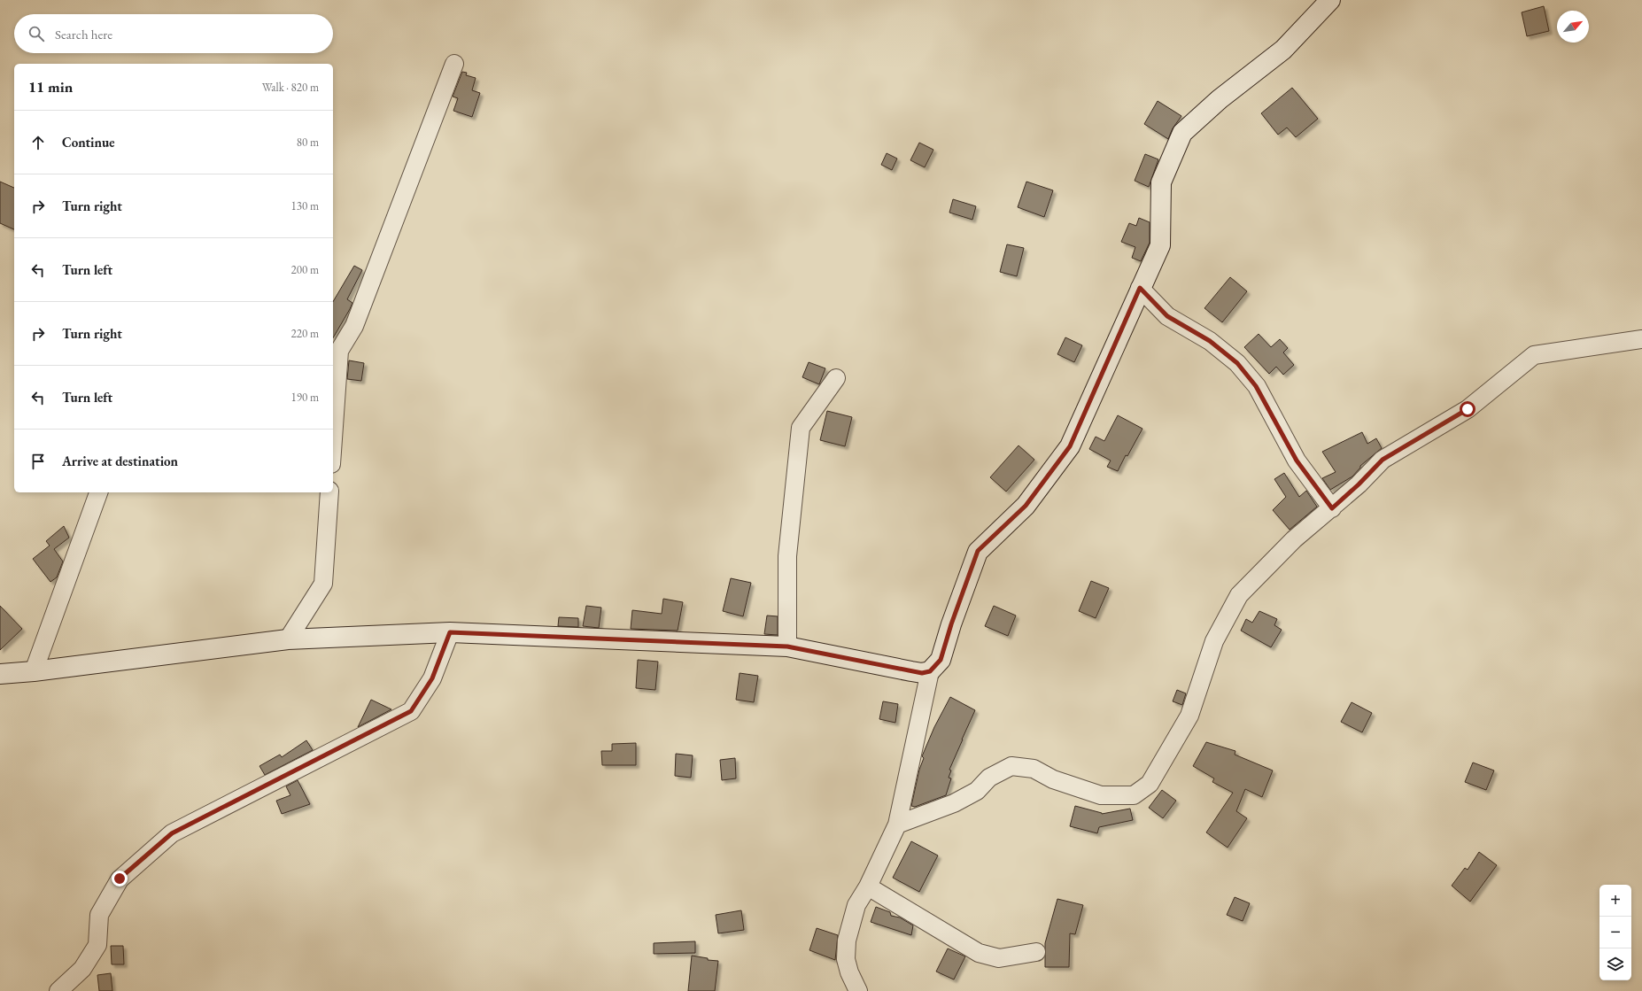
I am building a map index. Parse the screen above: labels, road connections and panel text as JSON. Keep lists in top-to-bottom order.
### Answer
{
  "north": "top right",
  "page": {
    "search": "Search here",
    "heading": ["11 min", "Walk · 820 m"],
    "list": [
      ["Continue", "80 m"],
      ["Turn right", "130 m"],
      ["Turn left", "200 m"],
      ["Turn right", "220 m"],
      ["Turn left", "190 m"],
      "Arrive at destination"
    ],
    "map_buttons": ["+", "−"]
  }
}
